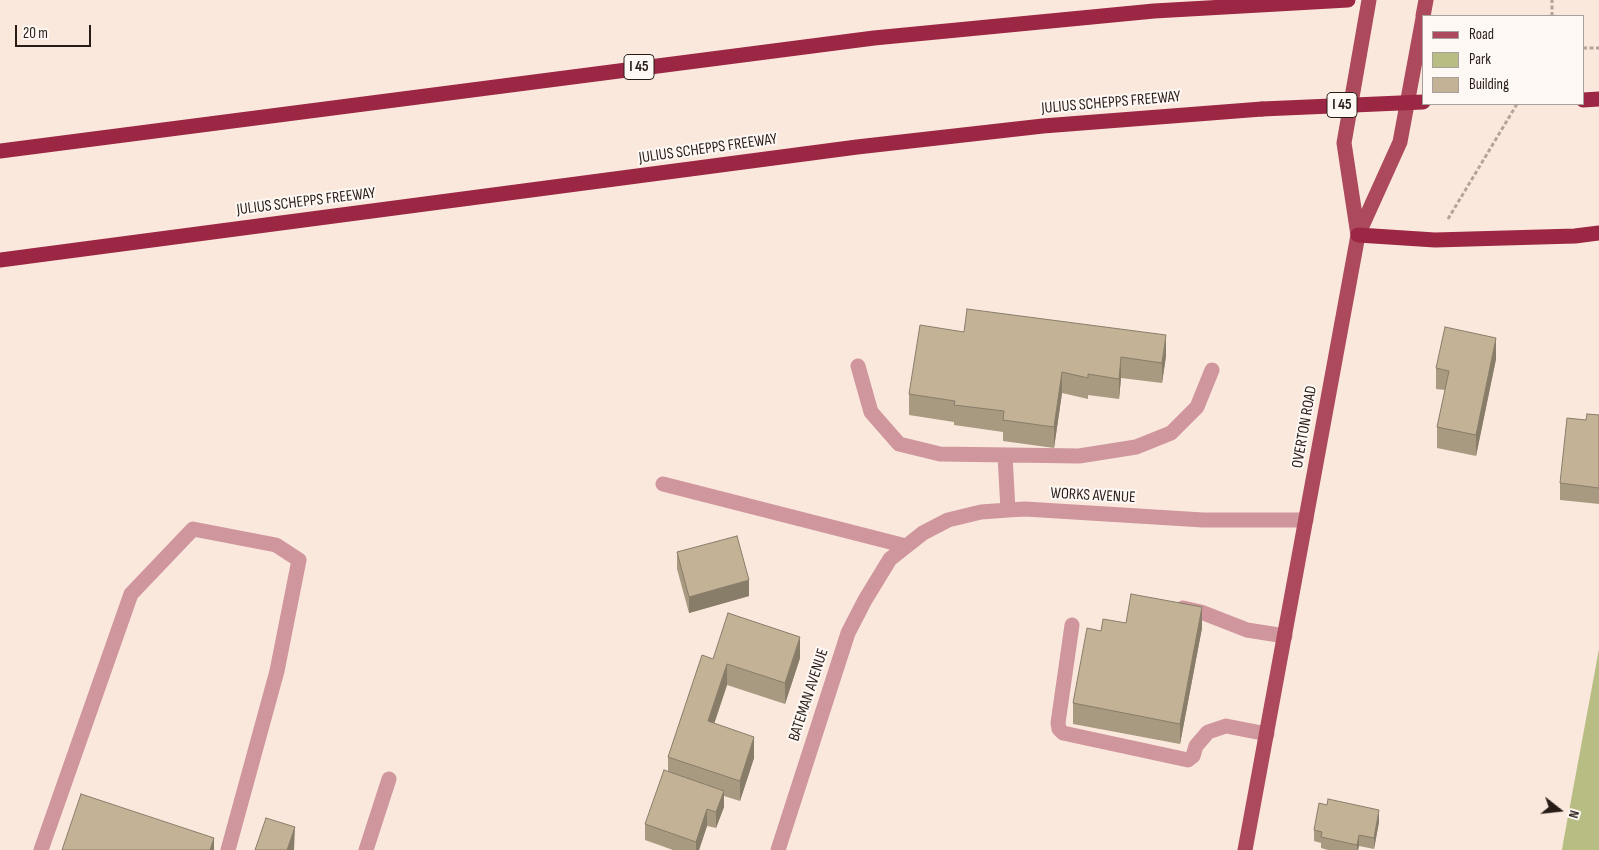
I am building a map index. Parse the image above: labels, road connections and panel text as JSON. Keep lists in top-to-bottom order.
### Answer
{
  "streets": {
    "highway": ["I 45", "JULIUS SCHEPPS FREEWAY"],
    "main road": ["OVERTON ROAD"],
    "street": ["WORKS AVENUE", "BATEMAN AVENUE"]
  },
  "crossings": [
    ["OVERTON ROAD", "WORKS AVENUE"],
    ["WORKS AVENUE", "BATEMAN AVENUE"]
  ],
  "legend": ["Road", "Park", "Building"],
  "scale_bar": "20 m",
  "north": "right"
}
